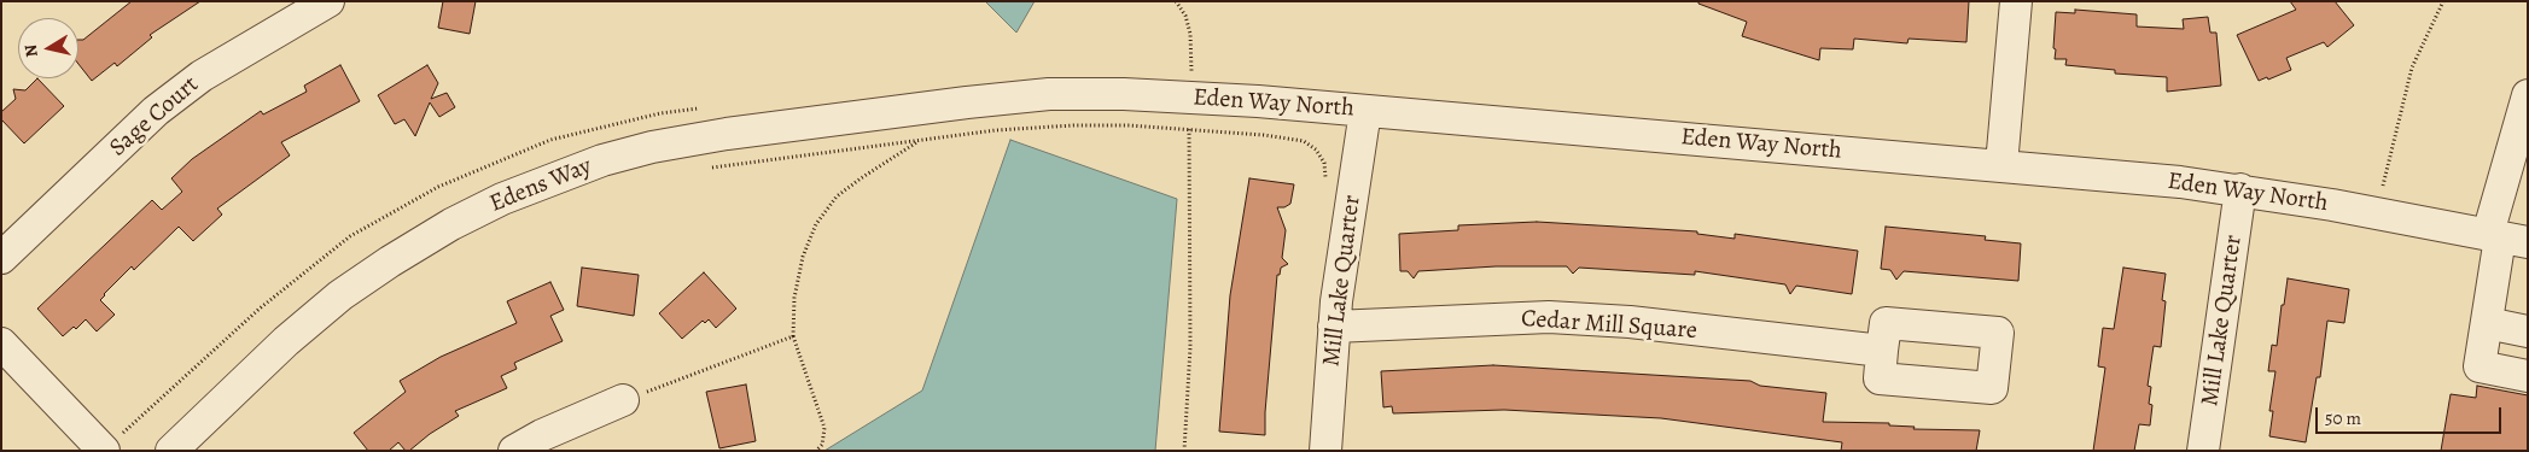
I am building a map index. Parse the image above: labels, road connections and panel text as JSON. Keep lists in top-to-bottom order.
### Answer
{
  "streets": {
    "street": [
      "Eden Way North",
      "Sage Court",
      "Edens Way",
      "Mill Lake Quarter",
      "Cedar Mill Square"
    ]
  },
  "crossings": [
    ["Eden Way North", "Edens Way"],
    ["Eden Way North", "Mill Lake Quarter"],
    ["Mill Lake Quarter", "Cedar Mill Square"]
  ],
  "scale_bar": "50 m",
  "north": "left"
}
